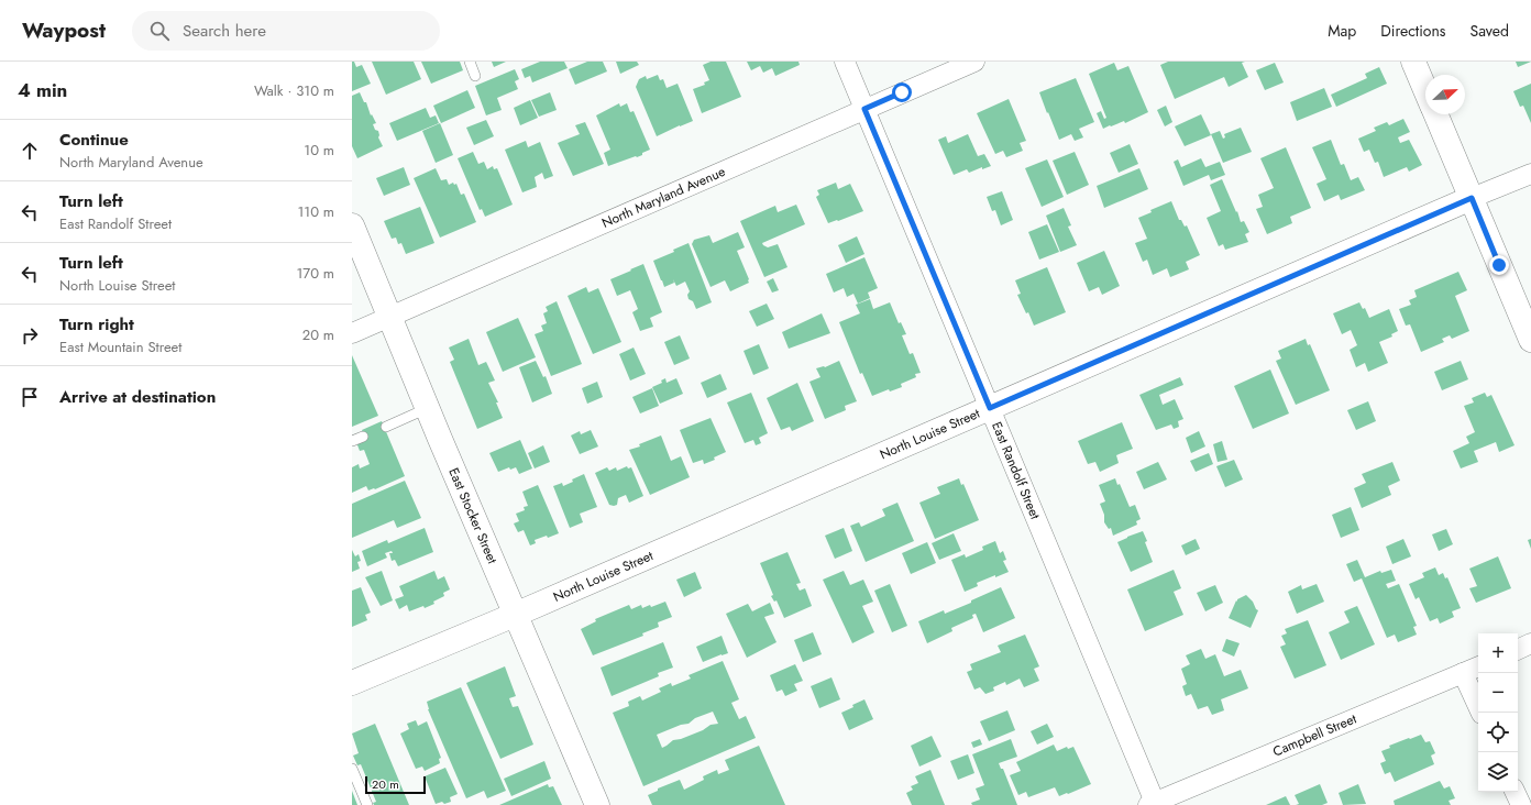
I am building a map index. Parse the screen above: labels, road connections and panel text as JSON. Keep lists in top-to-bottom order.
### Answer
{
  "streets": {
    "street": [
      "North Maryland Avenue",
      "North Louise Street",
      "East Randolf Street",
      "East Stocker Street",
      "Campbell Street"
    ]
  },
  "crossings": [
    ["North Maryland Avenue", "East Randolf Street"],
    ["North Maryland Avenue", "East Stocker Street"],
    ["North Louise Street", "East Randolf Street"],
    ["North Louise Street", "East Stocker Street"],
    ["East Randolf Street", "Campbell Street"]
  ],
  "scale_bar": "20 m",
  "north": "top right",
  "page": {
    "header": "Waypost",
    "search": "Search here",
    "nav": ["Map", "Directions", "Saved"],
    "heading": ["4 min", "Walk · 310 m"],
    "list": [
      ["Continue", "North Maryland Avenue", "10 m"],
      ["Turn left", "East Randolf Street", "110 m"],
      ["Turn left", "North Louise Street", "170 m"],
      ["Turn right", "East Mountain Street", "20 m"],
      "Arrive at destination"
    ],
    "map_buttons": ["+", "−"],
    "scale": "20 m"
  }
}
